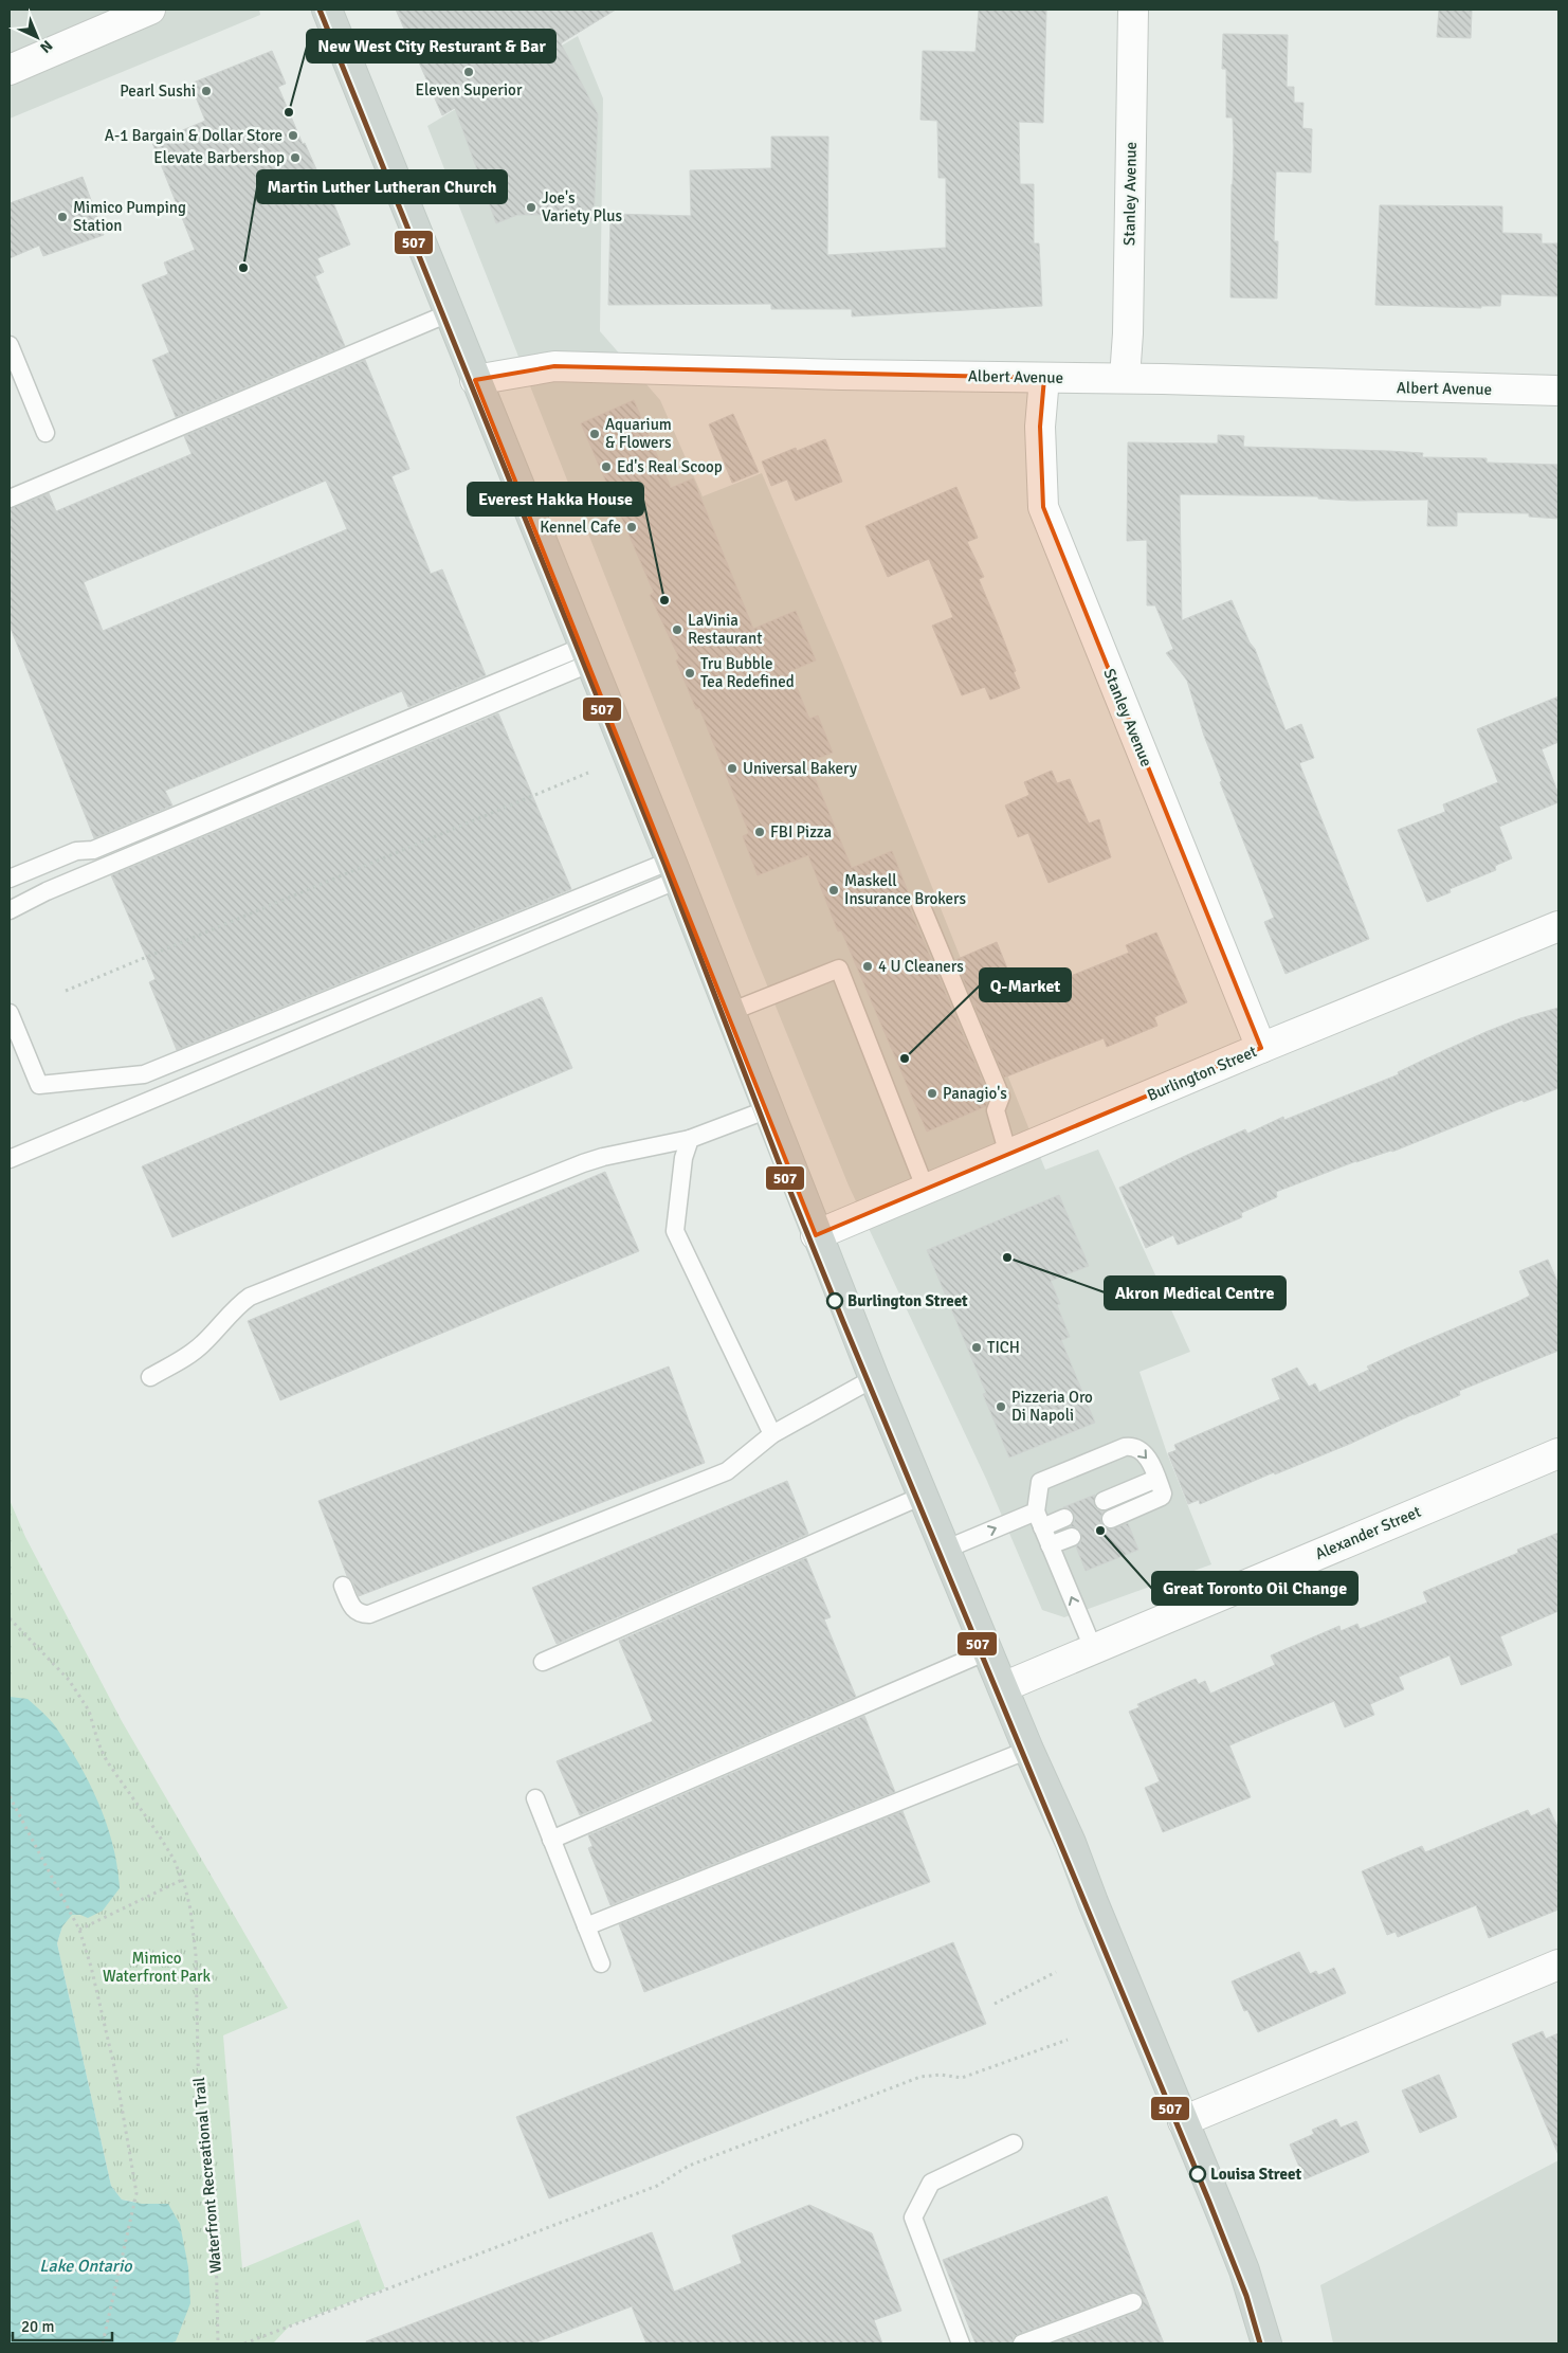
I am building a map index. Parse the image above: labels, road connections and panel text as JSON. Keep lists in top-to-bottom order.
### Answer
{
  "streets": {
    "street": [
      "Stanley Avenue",
      "Albert Avenue",
      "Burlington Street",
      "Alexander Street"
    ],
    "path": ["Waterfront Recreational Trail"]
  },
  "crossings": [
    ["Stanley Avenue", "Albert Avenue"],
    ["Stanley Avenue", "Burlington Street"]
  ],
  "water": ["Lake Ontario"],
  "parks": ["Mimico Waterfront Park"],
  "places": [
    "Eleven Superior",
    "Pearl Sushi",
    "New West City Resturant & Bar",
    "A-1 Bargain & Dollar Store",
    "Elevate Barbershop",
    "Joe's Variety Plus",
    "Mimico Pumping Station",
    "Martin Luther Lutheran Church",
    "Aquarium & Flowers",
    "Ed's Real Scoop",
    "Kennel Cafe",
    "Everest Hakka House",
    "LaVinia Restaurant",
    "Tru Bubble Tea Redefined",
    "Universal Bakery",
    "FBI Pizza",
    "Maskell Insurance Brokers",
    "4 U Cleaners",
    "Q-Market",
    "Panagio's",
    "Akron Medical Centre",
    "Burlington Street",
    "TICH",
    "Pizzeria Oro Di Napoli",
    "Great Toronto Oil Change",
    "Louisa Street"
  ],
  "lines": ["transit line 507"],
  "scale_bar": "20 m",
  "north": "bottom right"
}
